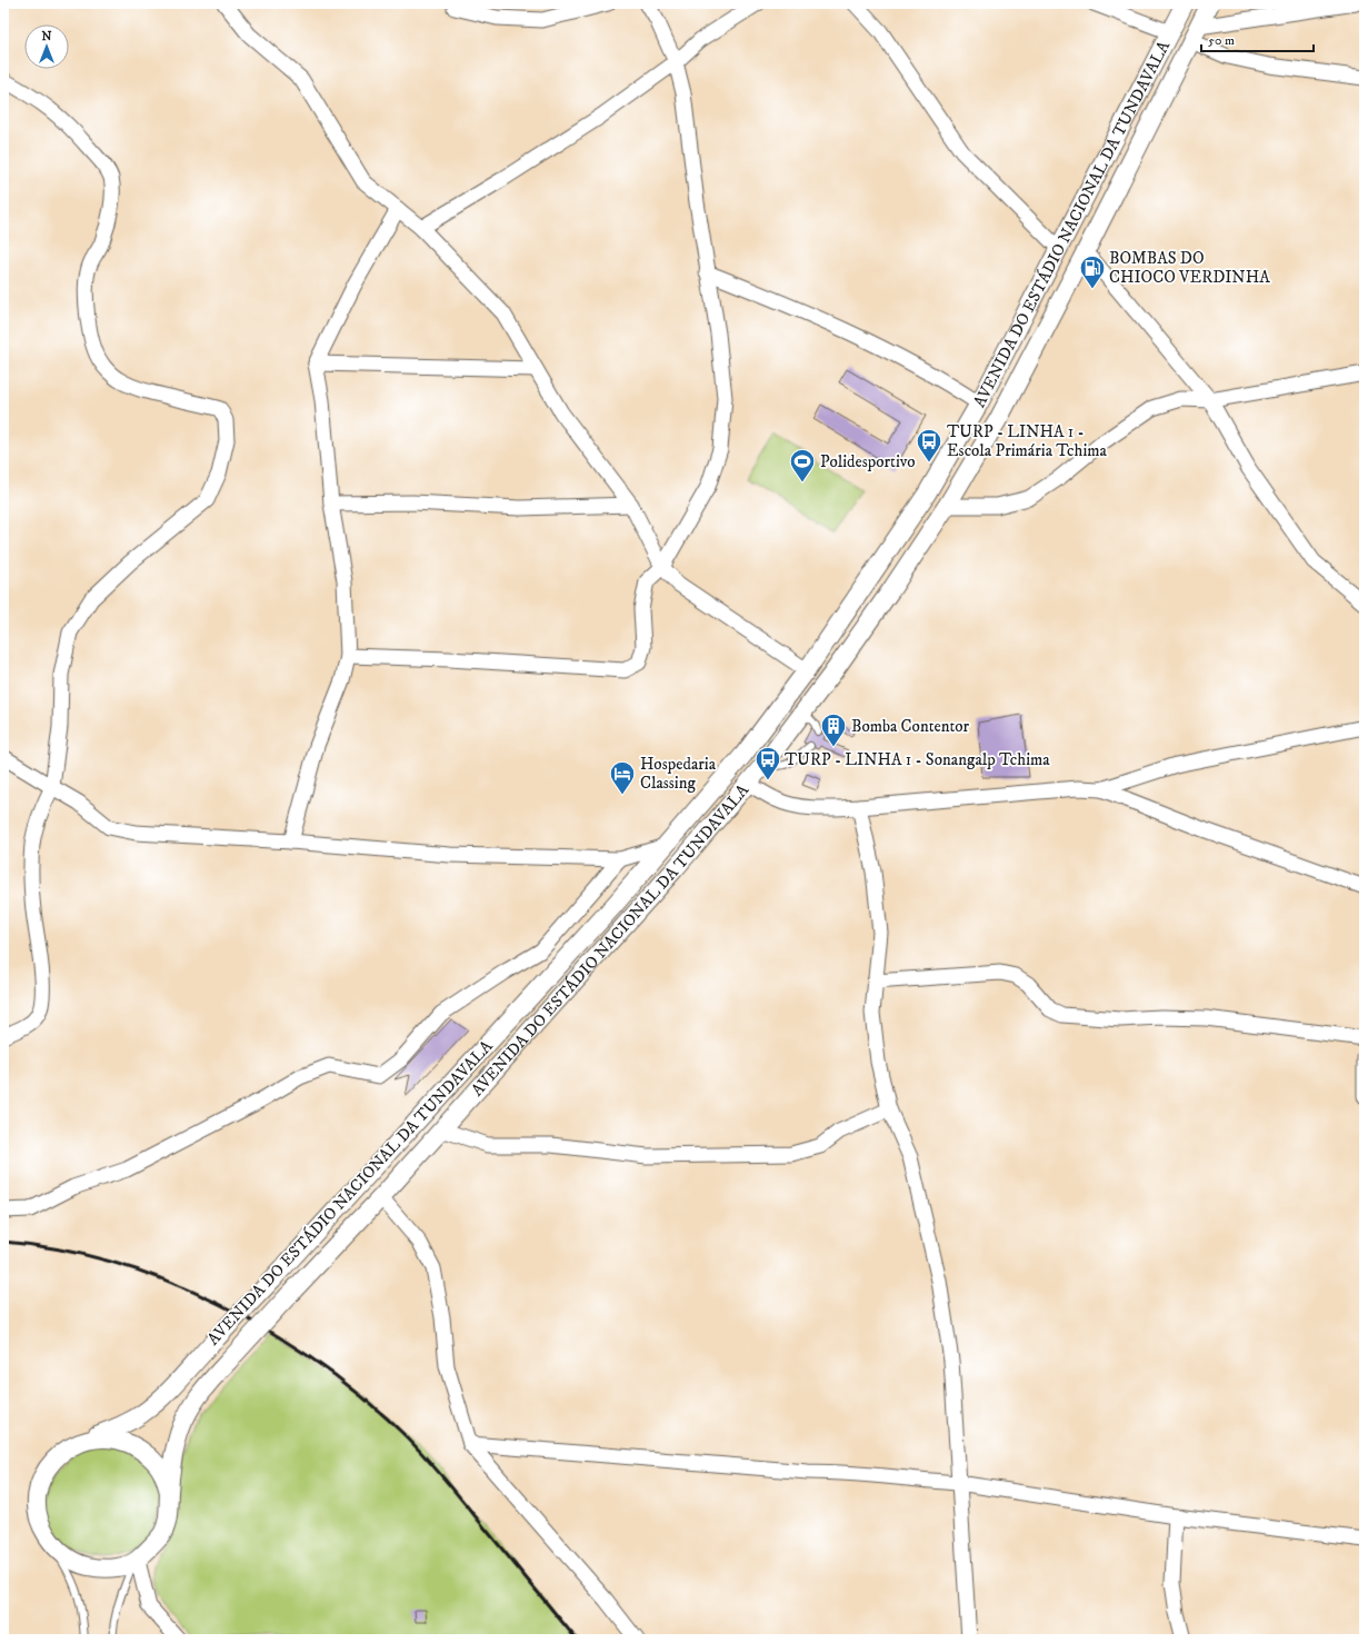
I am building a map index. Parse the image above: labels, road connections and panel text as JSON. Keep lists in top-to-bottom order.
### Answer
{
  "streets": {
    "street": ["AVENIDA DO ESTÁDIO NACIONAL DA TUNDAVALA"]
  },
  "places": {
    "fuel station": ["BOMBAS DO CHIOCO VERDINHA"],
    "bus stop": ["TURP - LINHA 1 - Escola Primária Tchima", "TURP - LINHA 1 - Sonangalp Tchima"],
    "sports": ["Polidesportivo"],
    "building": ["Bomba Contentor"],
    "hotel": ["Hospedaria Classing"]
  },
  "scale_bar": "50 m",
  "north": "top"
}
